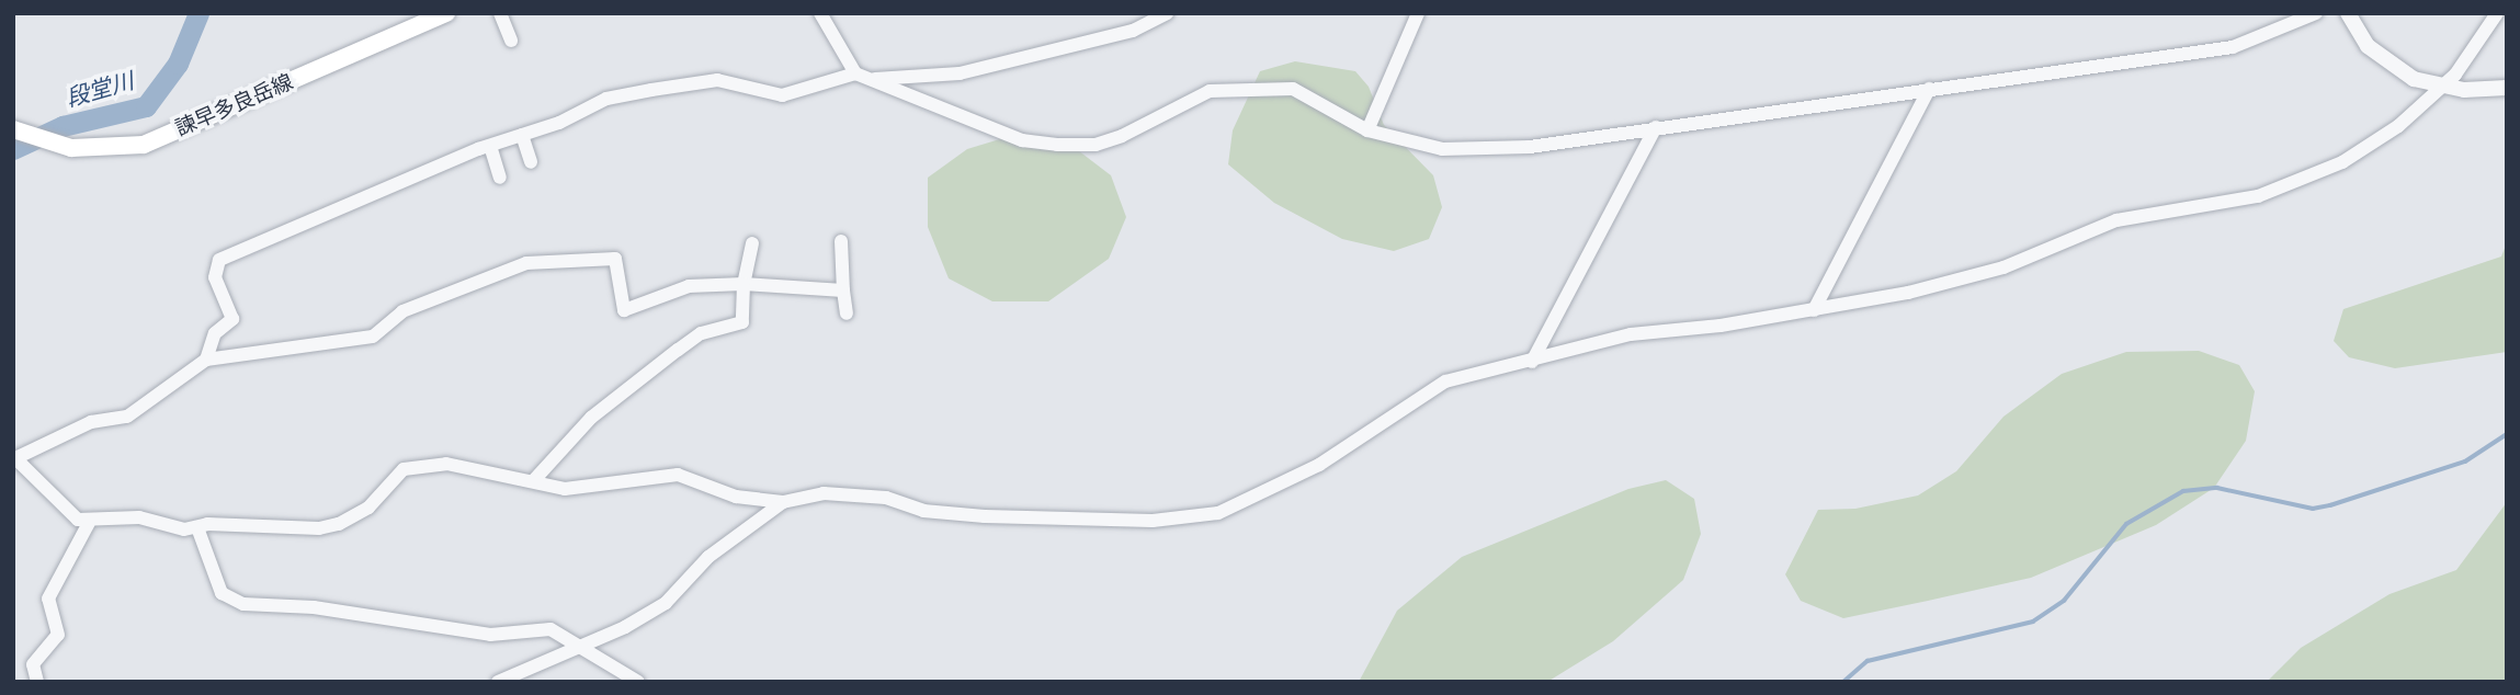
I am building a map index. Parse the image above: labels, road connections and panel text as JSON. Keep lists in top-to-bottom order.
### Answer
{
  "streets": {
    "main road": ["諫早多良岳線"]
  },
  "water": ["段堂川"]
}
